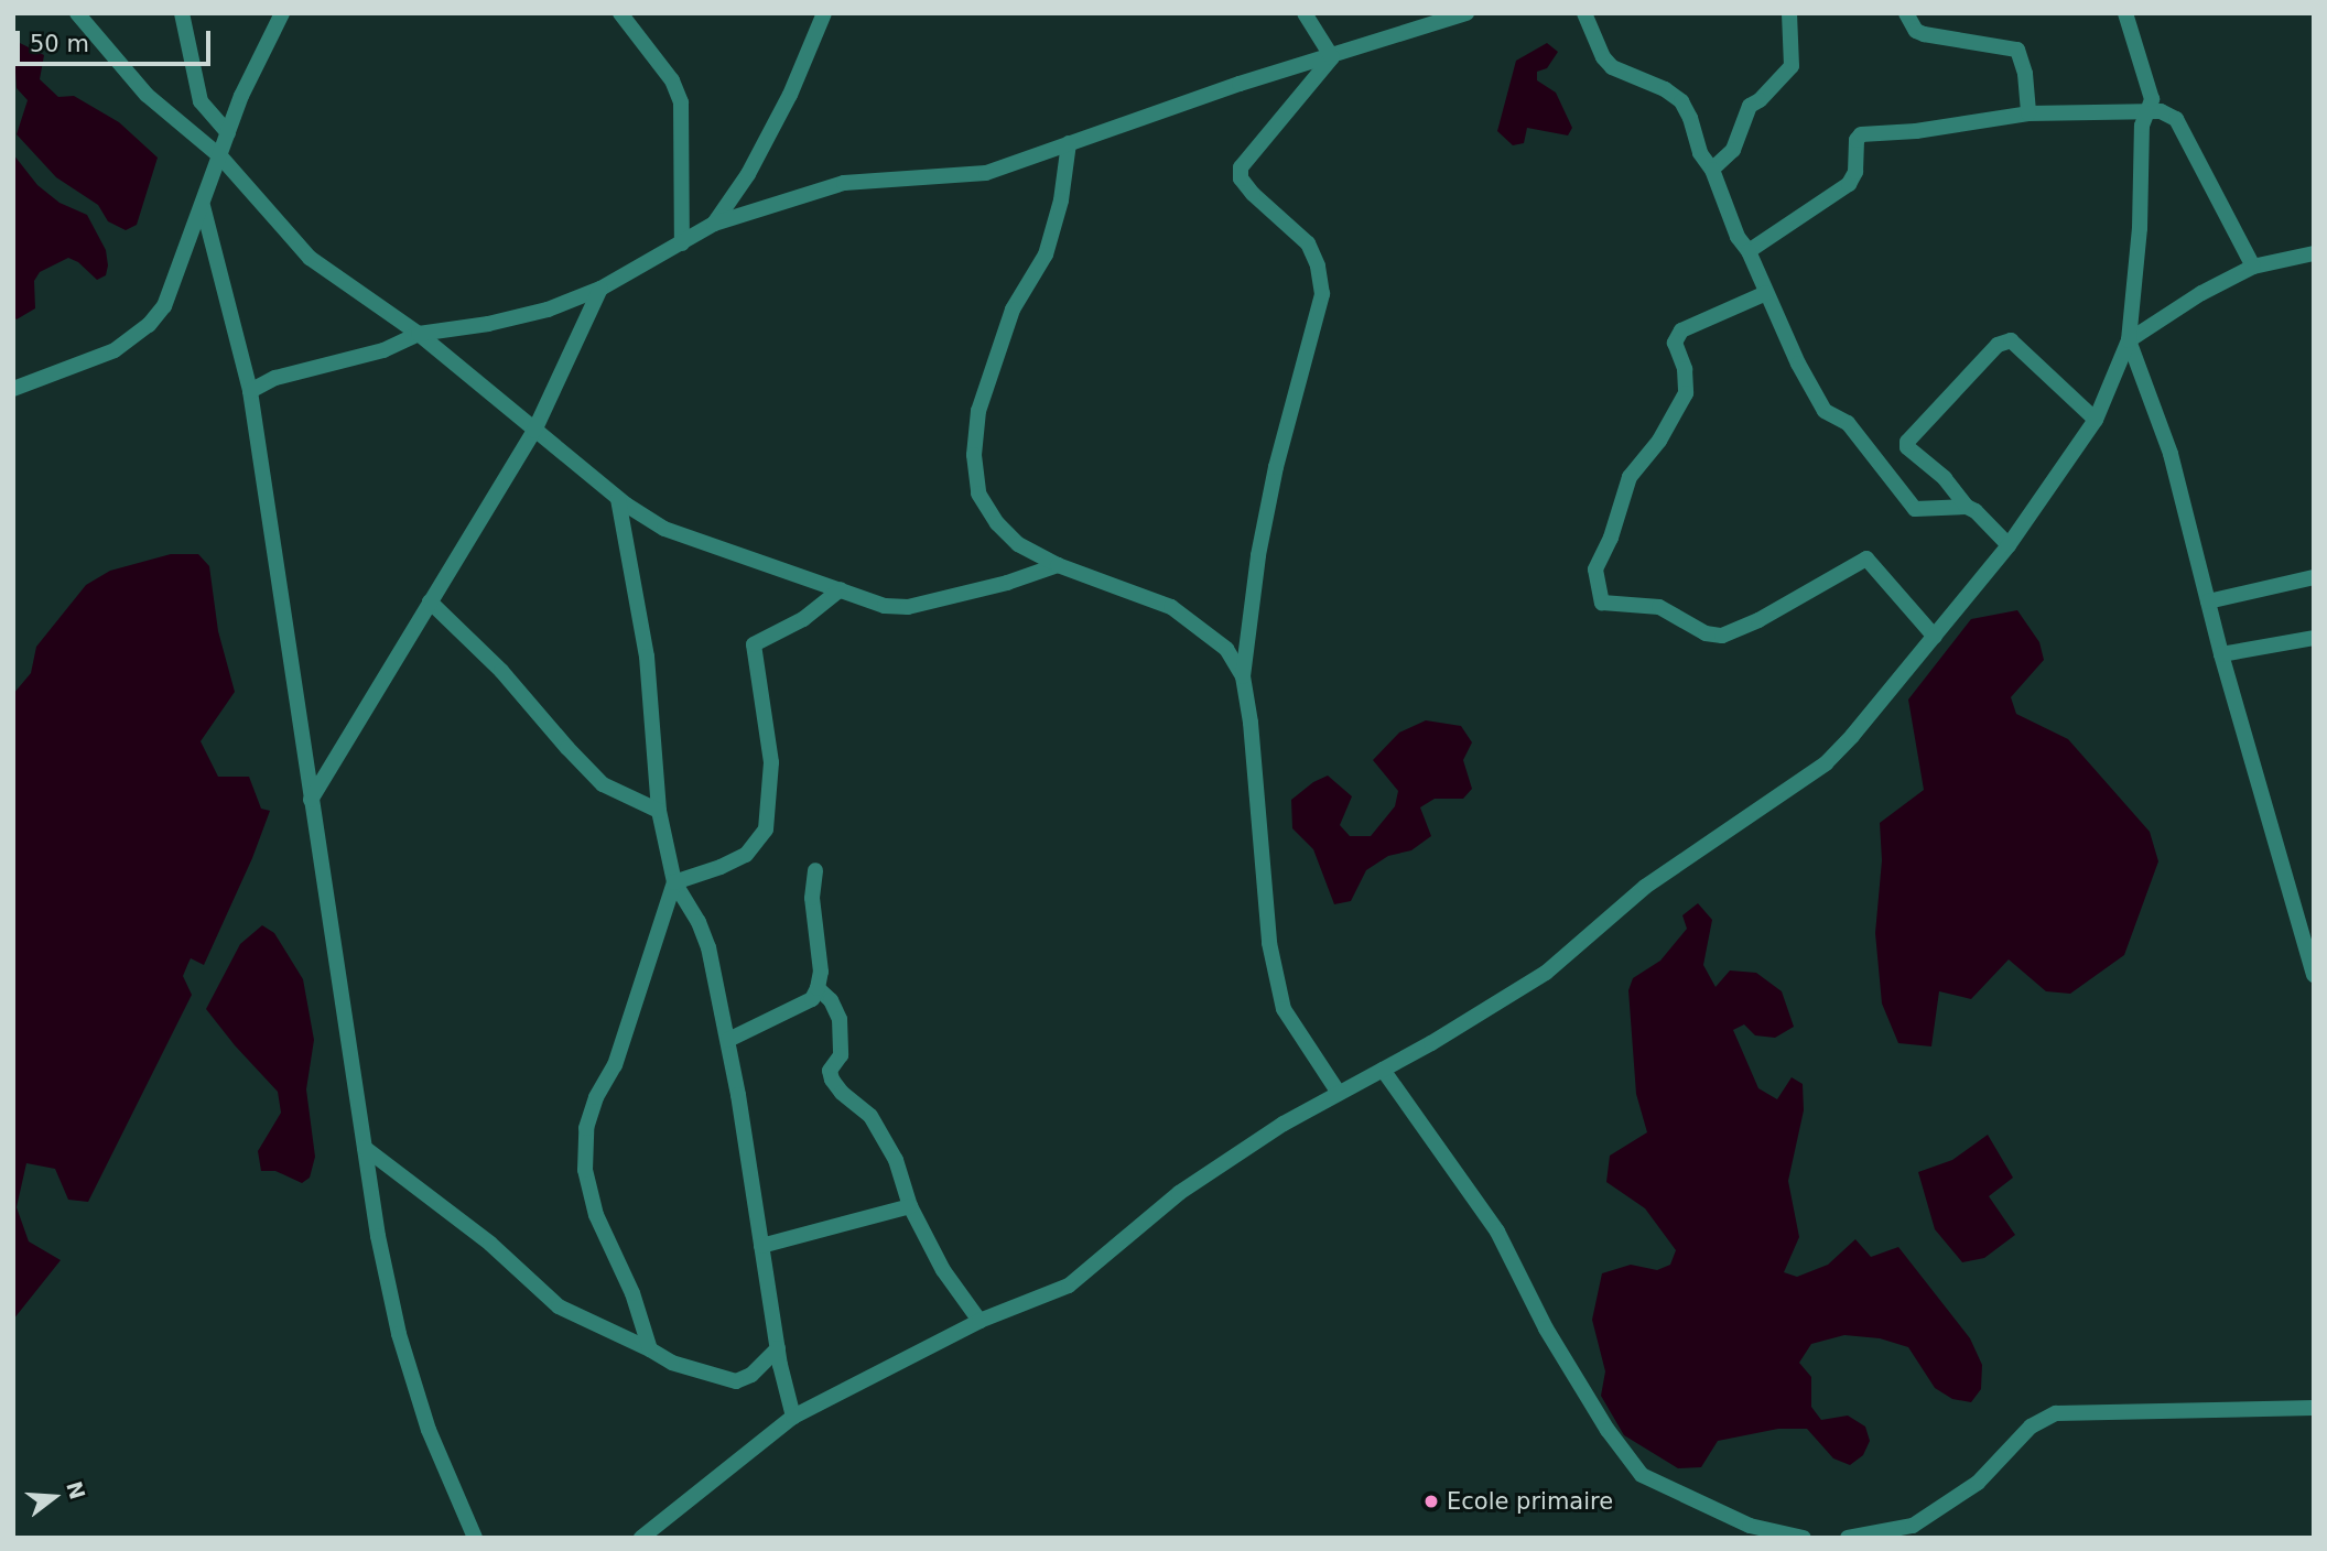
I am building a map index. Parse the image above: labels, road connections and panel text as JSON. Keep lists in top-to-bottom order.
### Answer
{
  "places": ["Ecole primaire"],
  "scale_bar": "50 m",
  "north": "right"
}
